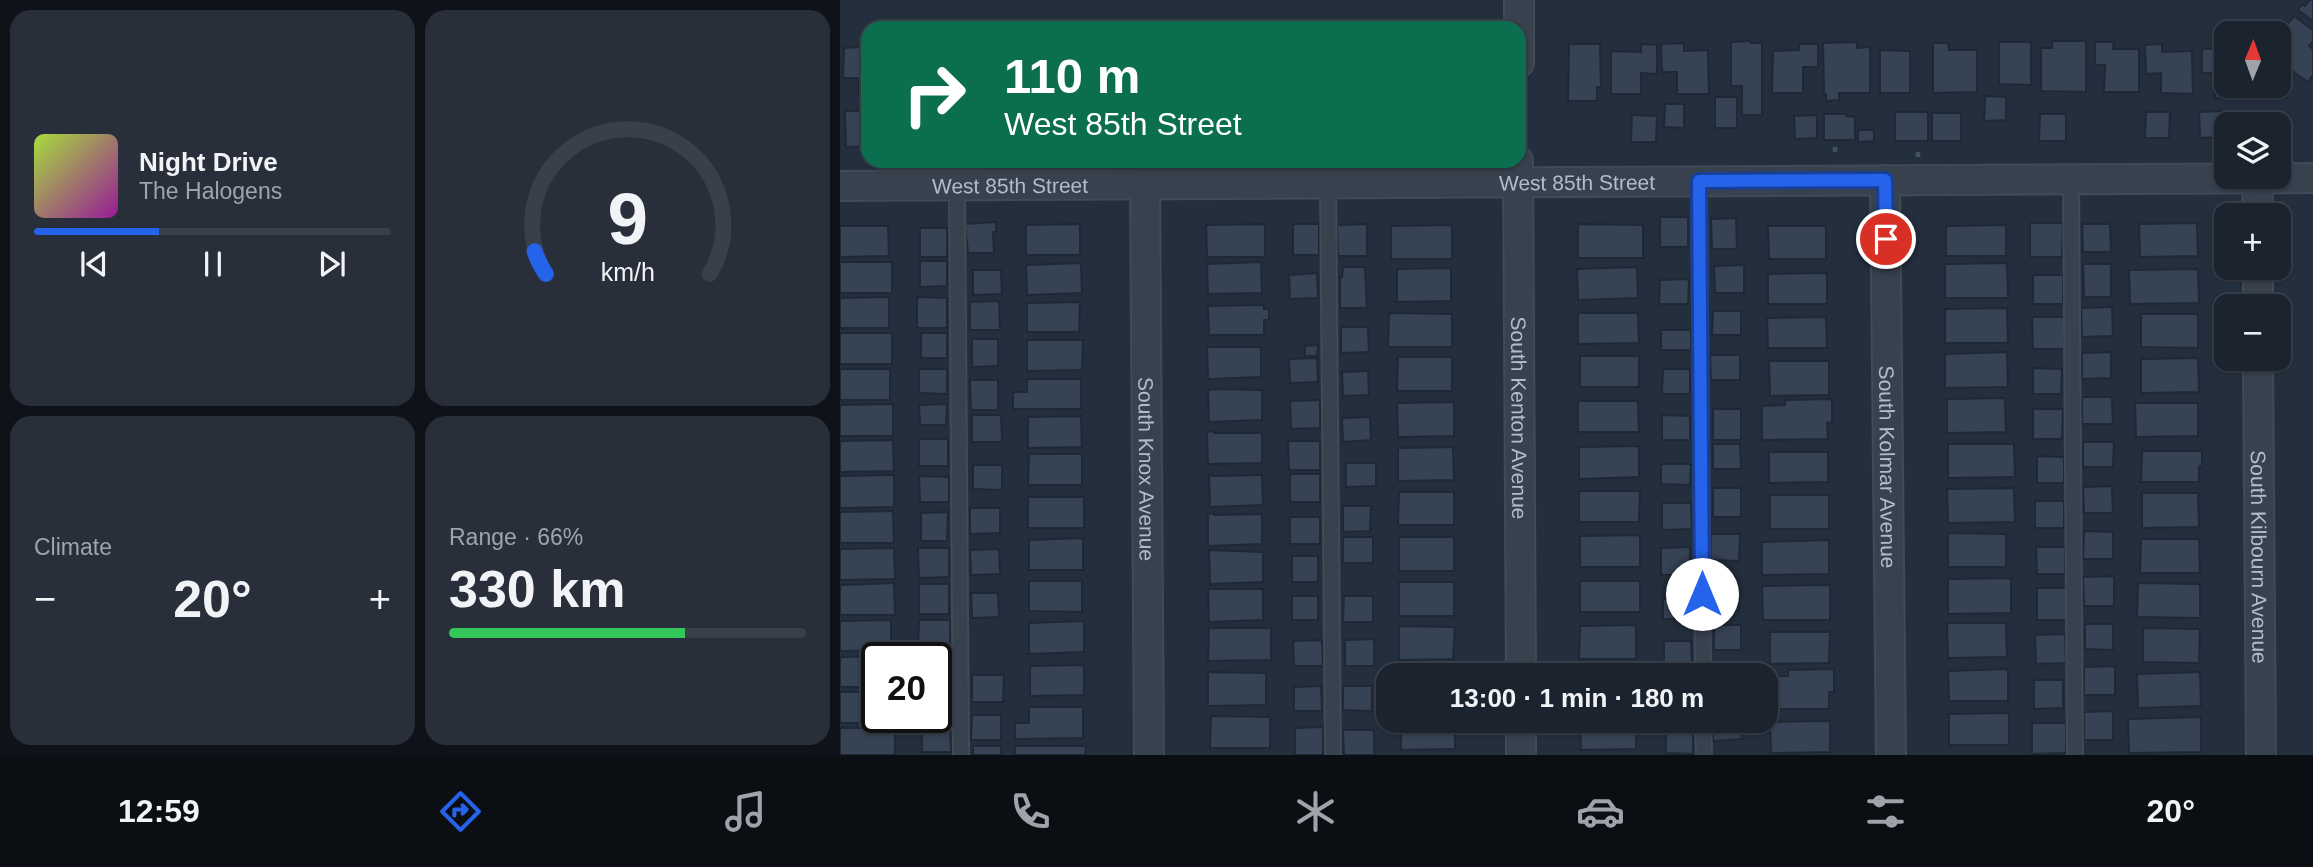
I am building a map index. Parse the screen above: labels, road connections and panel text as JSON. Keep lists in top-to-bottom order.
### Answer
{
  "streets": {
    "street": [
      "West 85th Street",
      "South Kenton Avenue",
      "South Kolmar Avenue",
      "South Knox Avenue",
      "South Kilbourn Avenue"
    ]
  },
  "crossings": [
    ["West 85th Street", "South Kenton Avenue"],
    ["West 85th Street", "South Kolmar Avenue"],
    ["West 85th Street", "South Knox Avenue"]
  ],
  "north": "top",
  "page": {
    "map_buttons": ["+", "−"],
    "turn": ["110 m", "West 85th Street"],
    "song": ["Night Drive", "The Halogens"],
    "tile": [
      "Climate",
      ["Range · 66%", "330 km"]
    ],
    "heat": ["−", "20°", "+"],
    "limit": "20",
    "trip": "13:00 · 1 min · 180 m",
    "tabs": ["12:59", "20°"],
    "gauge": ["9", "km/h"]
  }
}
